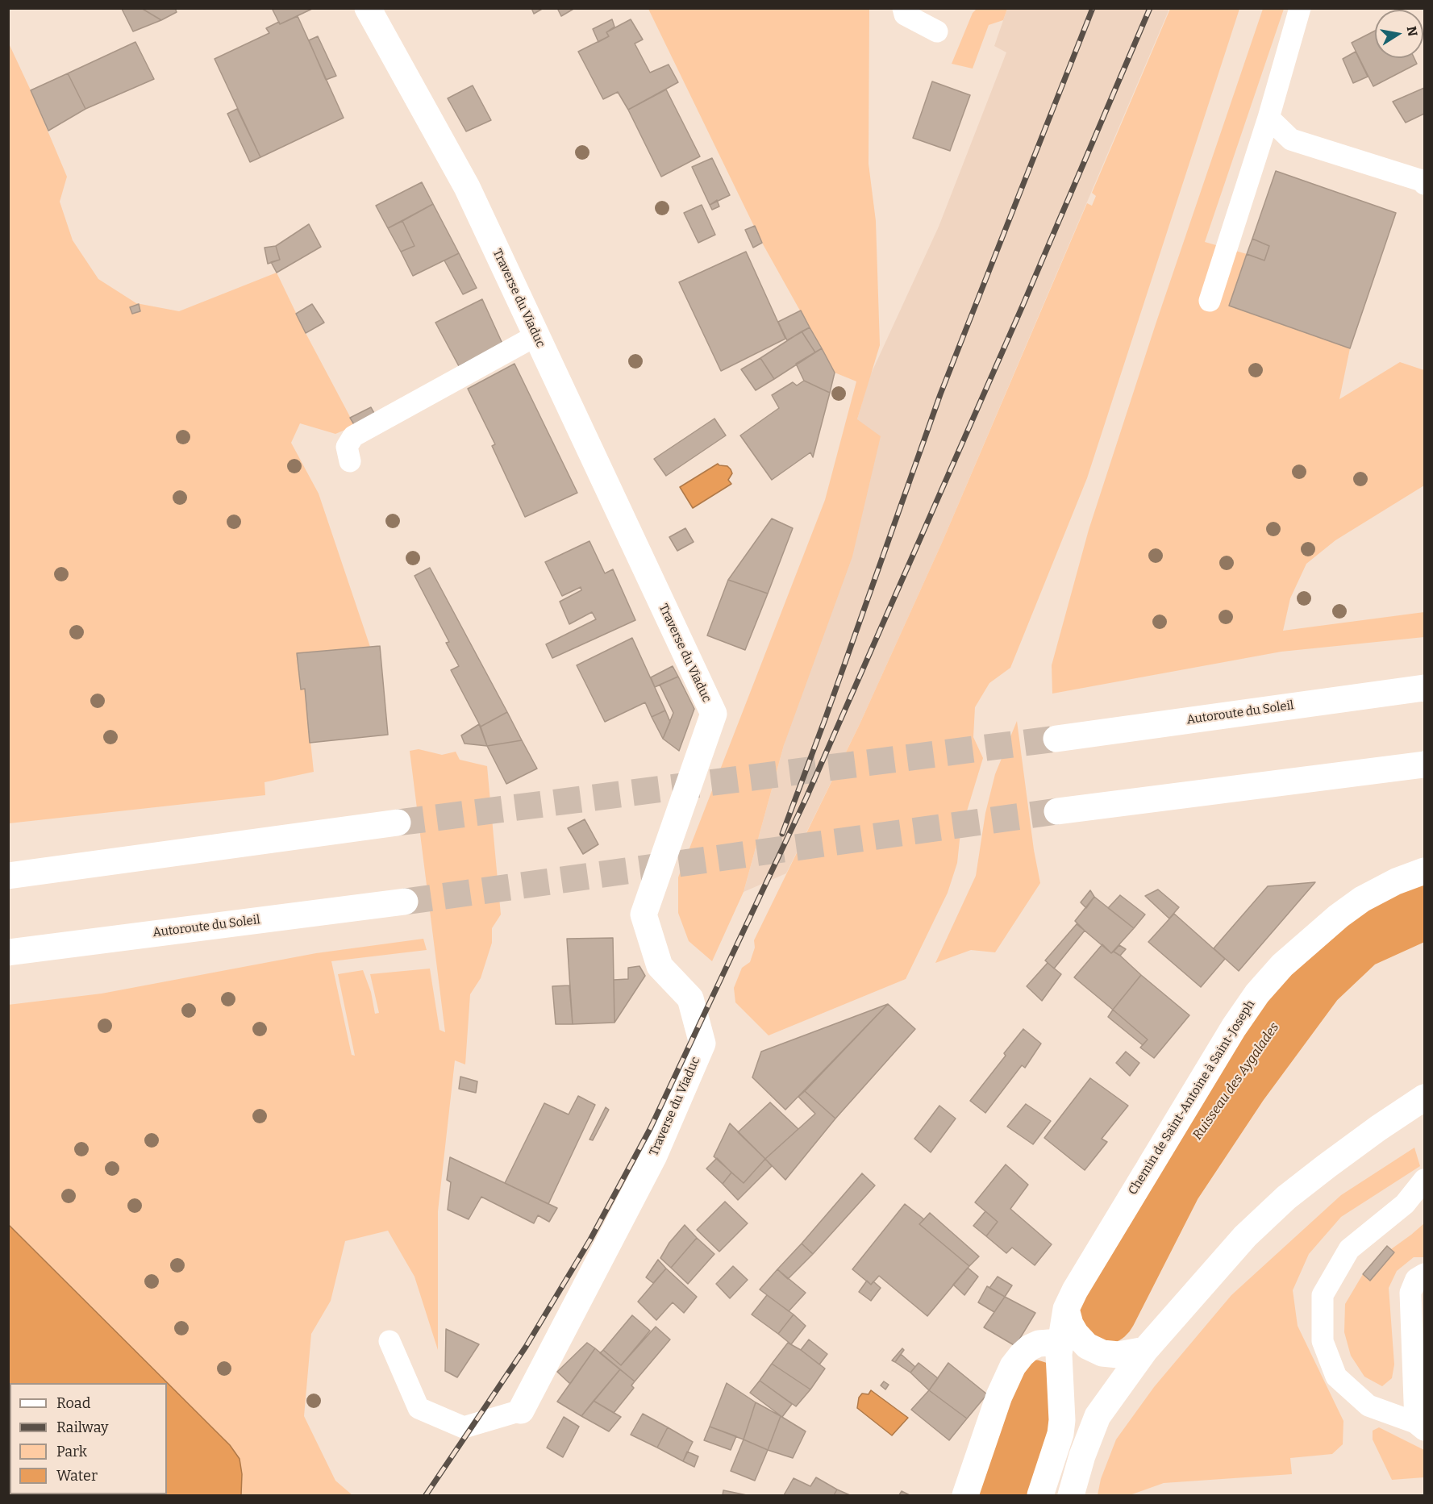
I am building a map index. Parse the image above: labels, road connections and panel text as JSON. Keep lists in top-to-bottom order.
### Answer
{
  "streets": {
    "main road": ["Traverse du Viaduc", "Autoroute du Soleil", "Chemin de Saint-Antoine à Saint-Joseph"]
  },
  "water": ["Ruisseau des Aygalades"],
  "legend": [
    "Road",
    "Railway",
    "Park",
    "Water"
  ],
  "north": "right"
}
